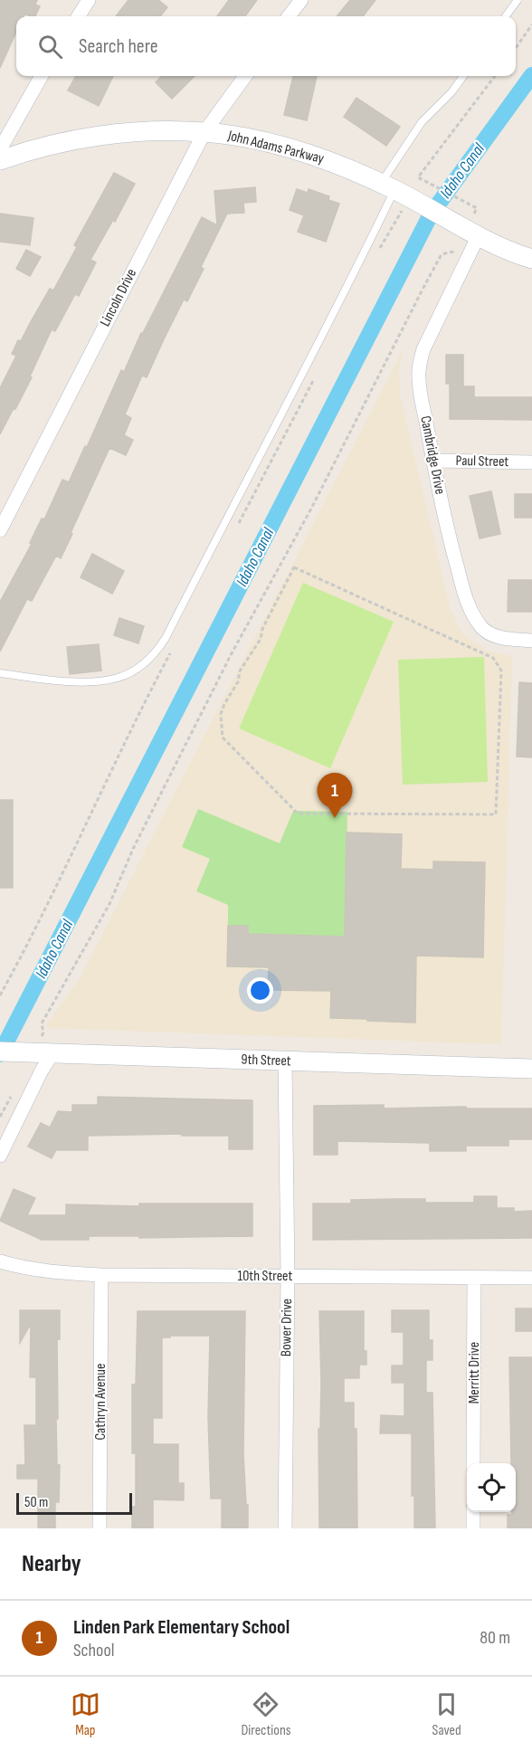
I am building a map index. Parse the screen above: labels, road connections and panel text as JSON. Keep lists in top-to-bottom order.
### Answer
{
  "streets": {
    "street": [
      "John Adams Parkway",
      "Lincoln Drive",
      "Cambridge Drive",
      "Paul Street",
      "9th Street",
      "10th Street",
      "Bower Drive",
      "Merritt Drive",
      "Cathryn Avenue"
    ]
  },
  "crossings": [
    ["John Adams Parkway", "Lincoln Drive"],
    ["John Adams Parkway", "Cambridge Drive"],
    ["Cambridge Drive", "Paul Street"],
    ["9th Street", "Bower Drive"],
    ["10th Street", "Bower Drive"],
    ["10th Street", "Merritt Drive"],
    ["10th Street", "Cathryn Avenue"]
  ],
  "water": ["Idaho Canal"],
  "scale_bar": "50 m",
  "page": {
    "search": "Search here",
    "pins": "1",
    "scale": "50 m",
    "heading": "Nearby",
    "list": [
      {
        "mark": "1",
        "name": "Linden Park Elementary School",
        "note": "School",
        "value": "80 m"
      }
    ],
    "nav": ["Map", "Directions", "Saved"]
  }
}
